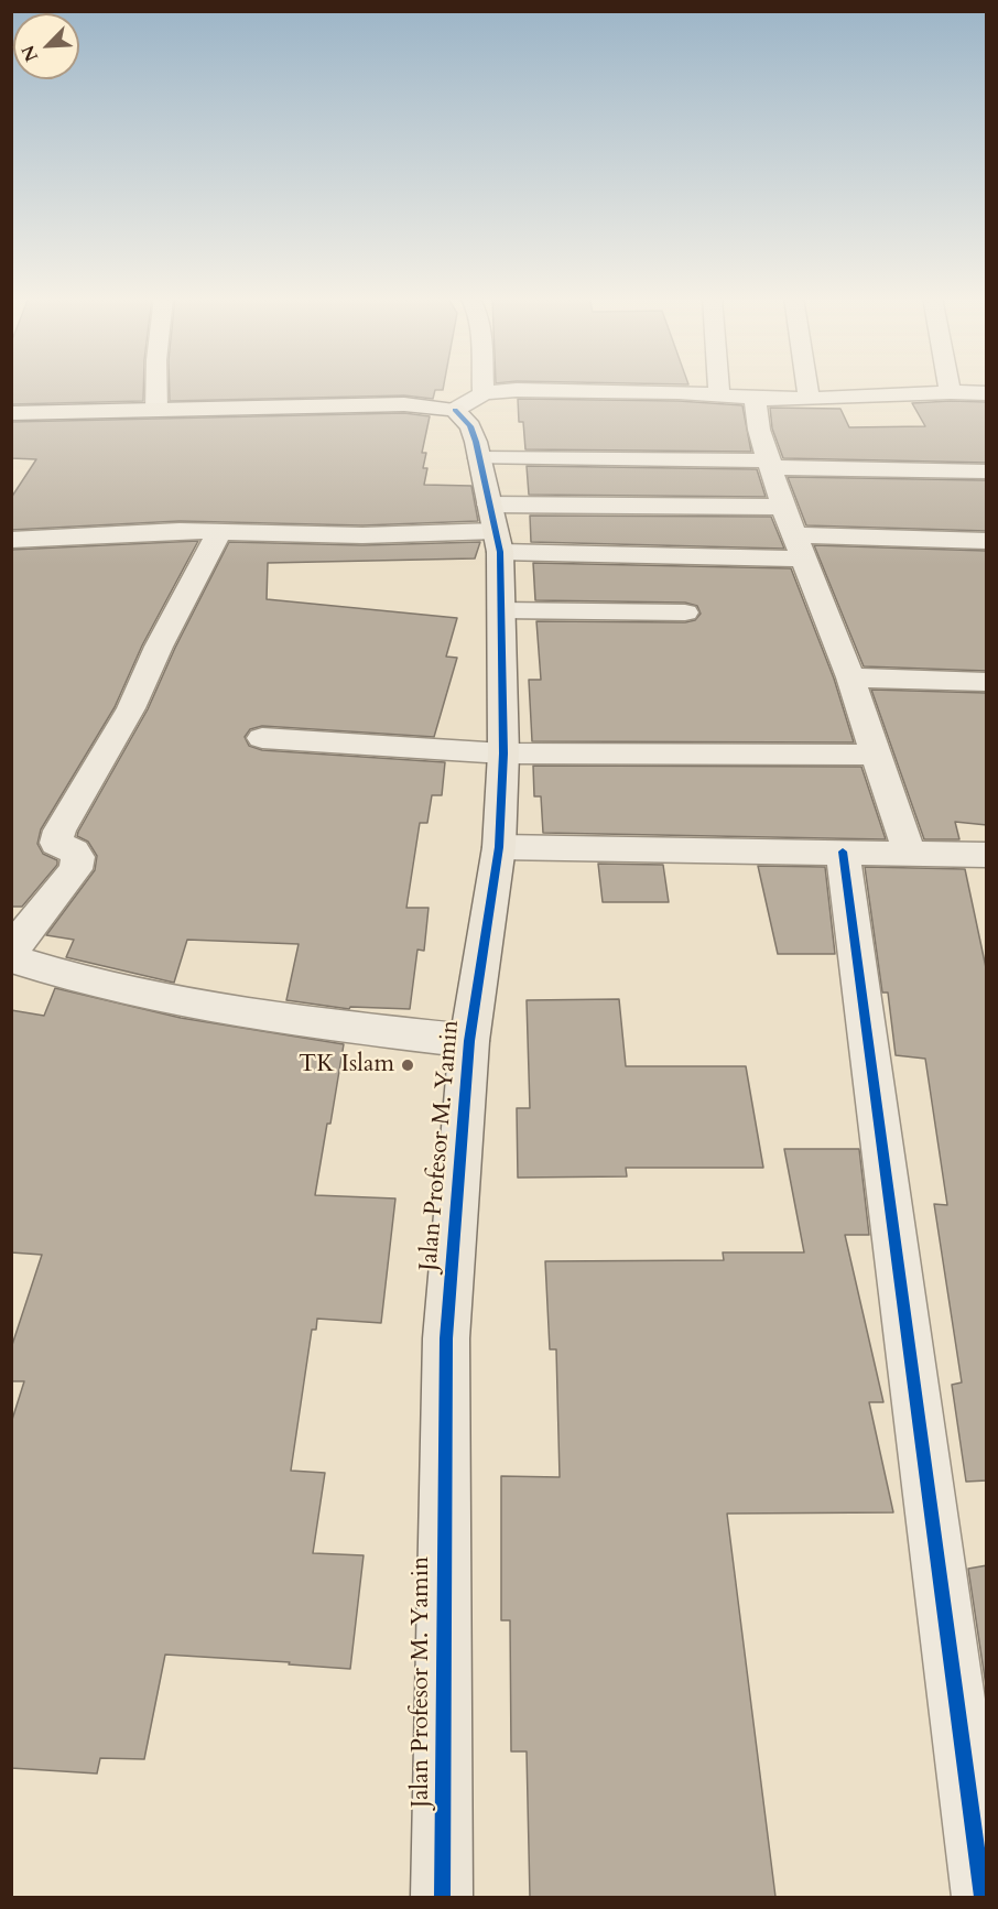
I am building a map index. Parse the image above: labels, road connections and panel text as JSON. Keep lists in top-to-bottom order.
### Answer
{
  "streets": {
    "main road": ["Jalan Profesor M. Yamin"]
  },
  "places": ["TK Islam"],
  "north": "bottom left"
}
